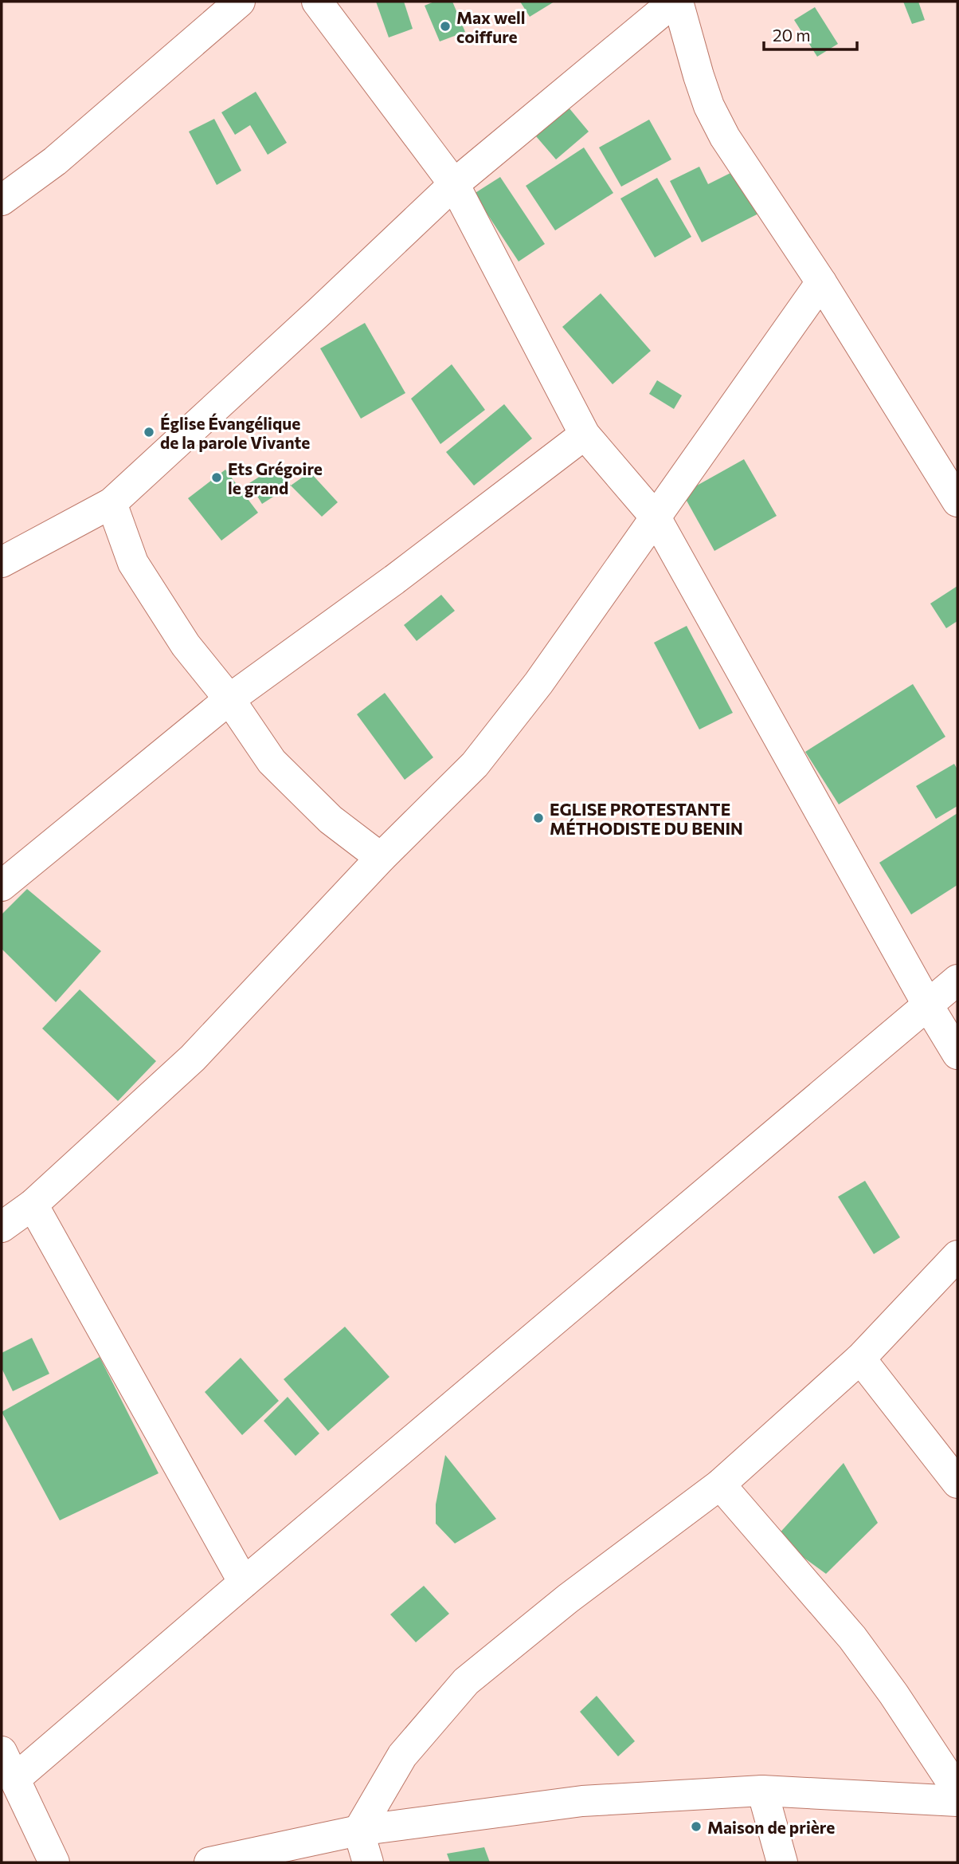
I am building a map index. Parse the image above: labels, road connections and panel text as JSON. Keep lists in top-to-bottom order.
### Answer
{
  "places": [
    "Max well coiffure",
    "Église Évangélique de la parole Vivante",
    "Ets Grégoire le grand",
    "EGLISE PROTESTANTE MÉTHODISTE DU BENIN",
    "Maison de prière"
  ],
  "scale_bar": "20 m"
}
